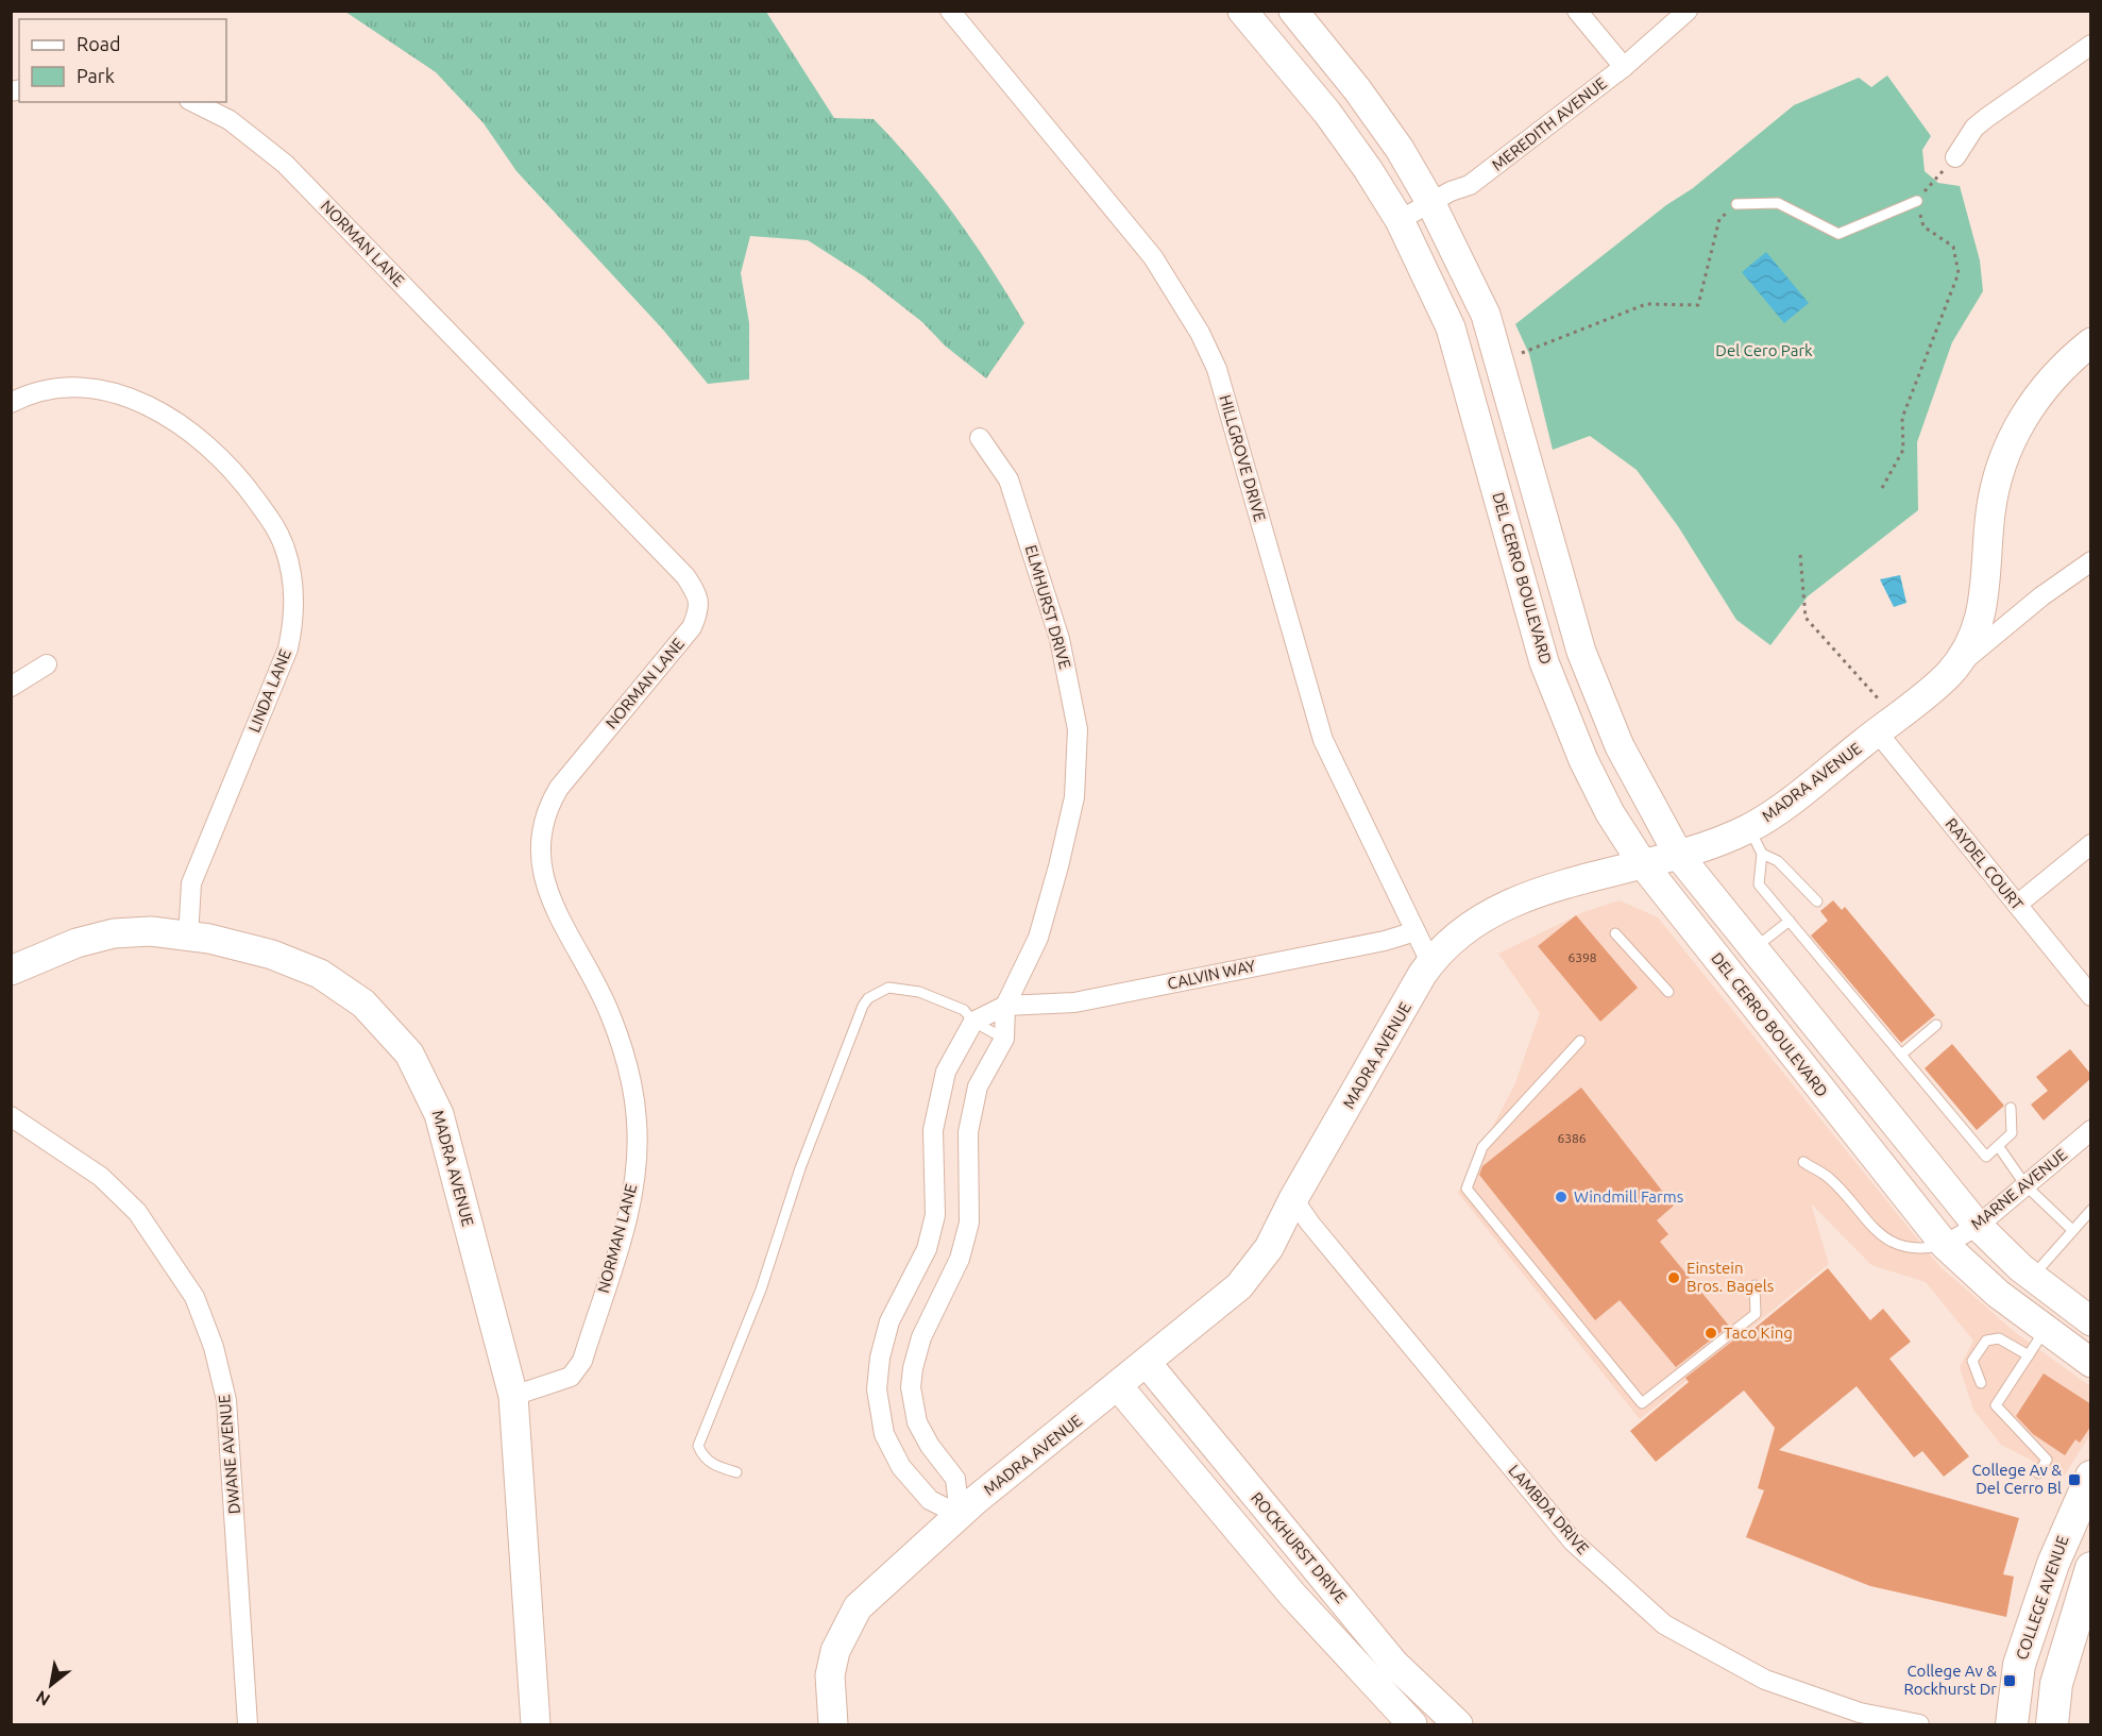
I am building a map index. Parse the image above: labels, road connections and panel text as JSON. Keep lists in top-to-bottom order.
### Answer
{
  "streets": {
    "main road": ["COLLEGE AVENUE"],
    "street": [
      "MEREDITH AVENUE",
      "NORMAN LANE",
      "HILLGROVE DRIVE",
      "DEL CERRO BOULEVARD",
      "ELMHURST DRIVE",
      "LINDA LANE",
      "MADRA AVENUE",
      "RAYDEL COURT",
      "CALVIN WAY",
      "MARNE AVENUE",
      "DWANE AVENUE",
      "LAMBDA DRIVE",
      "ROCKHURST DRIVE"
    ]
  },
  "crossings": [
    ["MEREDITH AVENUE", "DEL CERRO BOULEVARD"],
    ["NORMAN LANE", "MADRA AVENUE"],
    ["HILLGROVE DRIVE", "MADRA AVENUE"],
    ["HILLGROVE DRIVE", "CALVIN WAY"],
    ["DEL CERRO BOULEVARD", "MADRA AVENUE"],
    ["DEL CERRO BOULEVARD", "MARNE AVENUE"],
    ["ELMHURST DRIVE", "MADRA AVENUE"],
    ["ELMHURST DRIVE", "CALVIN WAY"],
    ["LINDA LANE", "MADRA AVENUE"],
    ["MADRA AVENUE", "RAYDEL COURT"],
    ["MADRA AVENUE", "LAMBDA DRIVE"],
    ["MADRA AVENUE", "ROCKHURST DRIVE"]
  ],
  "parks": ["Del Cero Park"],
  "places": {
    "other": ["Windmill Farms", "Einstein Bros. Bagels", "Taco King"],
    "transit": ["College Av & Del Cerro Bl", "College Av & Rockhurst Dr"]
  },
  "house_numbers": ["6398", "6386"],
  "legend": ["Road", "Park"],
  "north": "bottom left"
}
